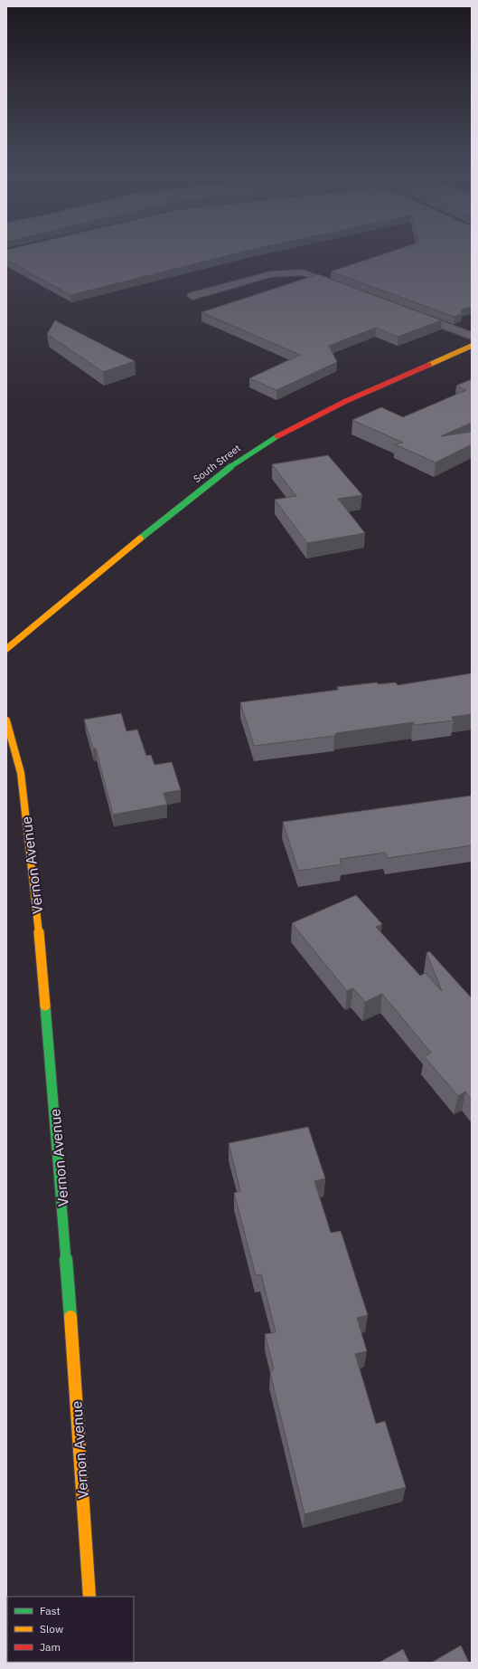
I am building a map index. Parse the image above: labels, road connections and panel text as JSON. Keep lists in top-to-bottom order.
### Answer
{
  "streets": {
    "street": ["South Street", "Vernon Avenue"]
  },
  "legend": ["Fast", "Slow", "Jam"]
}
